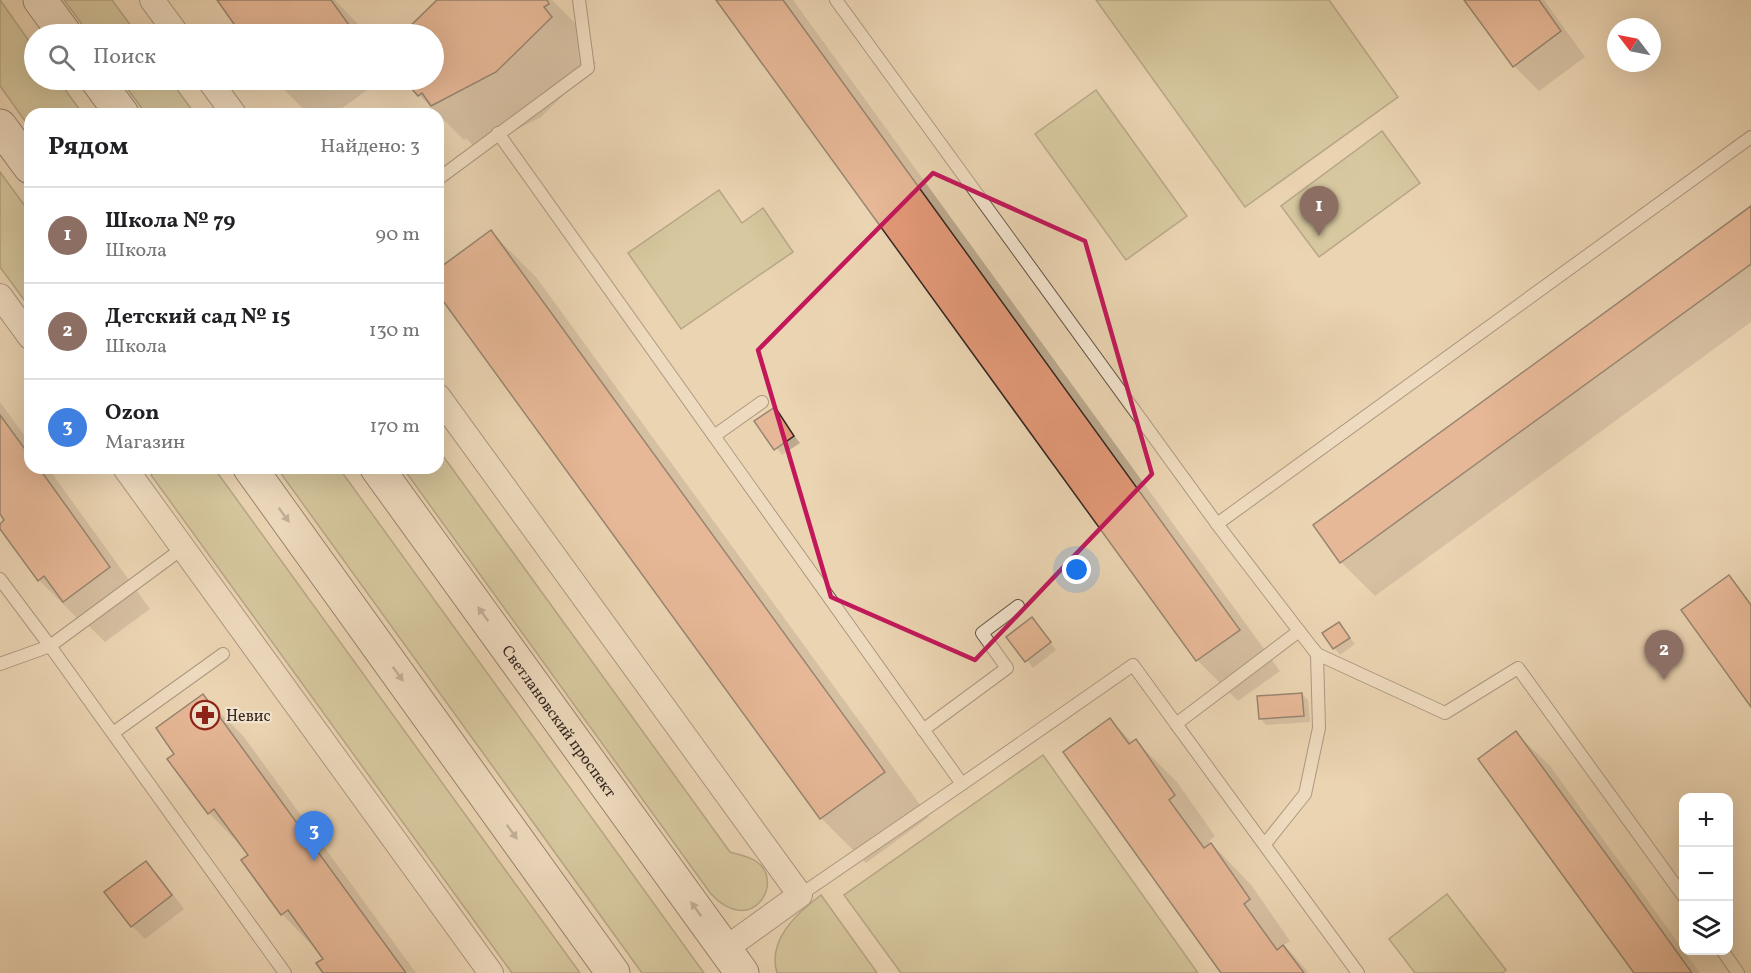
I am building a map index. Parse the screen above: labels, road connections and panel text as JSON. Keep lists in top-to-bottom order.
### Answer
{
  "streets": {
    "main road": ["Светлановский проспект"]
  },
  "places": {
    "pharmacy": ["Невис"]
  },
  "north": "top left",
  "page": {
    "search": "Поиск",
    "heading": ["Рядом", "Найдено: 3"],
    "pins": ["1", "2", "3"],
    "list": [
      {
        "mark": "1",
        "name": "Школа № 79",
        "note": "Школа",
        "value": "90 m"
      },
      {
        "mark": "2",
        "name": "Детский сад № 15",
        "note": "Школа",
        "value": "130 m"
      },
      {
        "mark": "3",
        "name": "Ozon",
        "note": "Магазин",
        "value": "170 m"
      }
    ],
    "map_buttons": ["+", "−"]
  }
}
